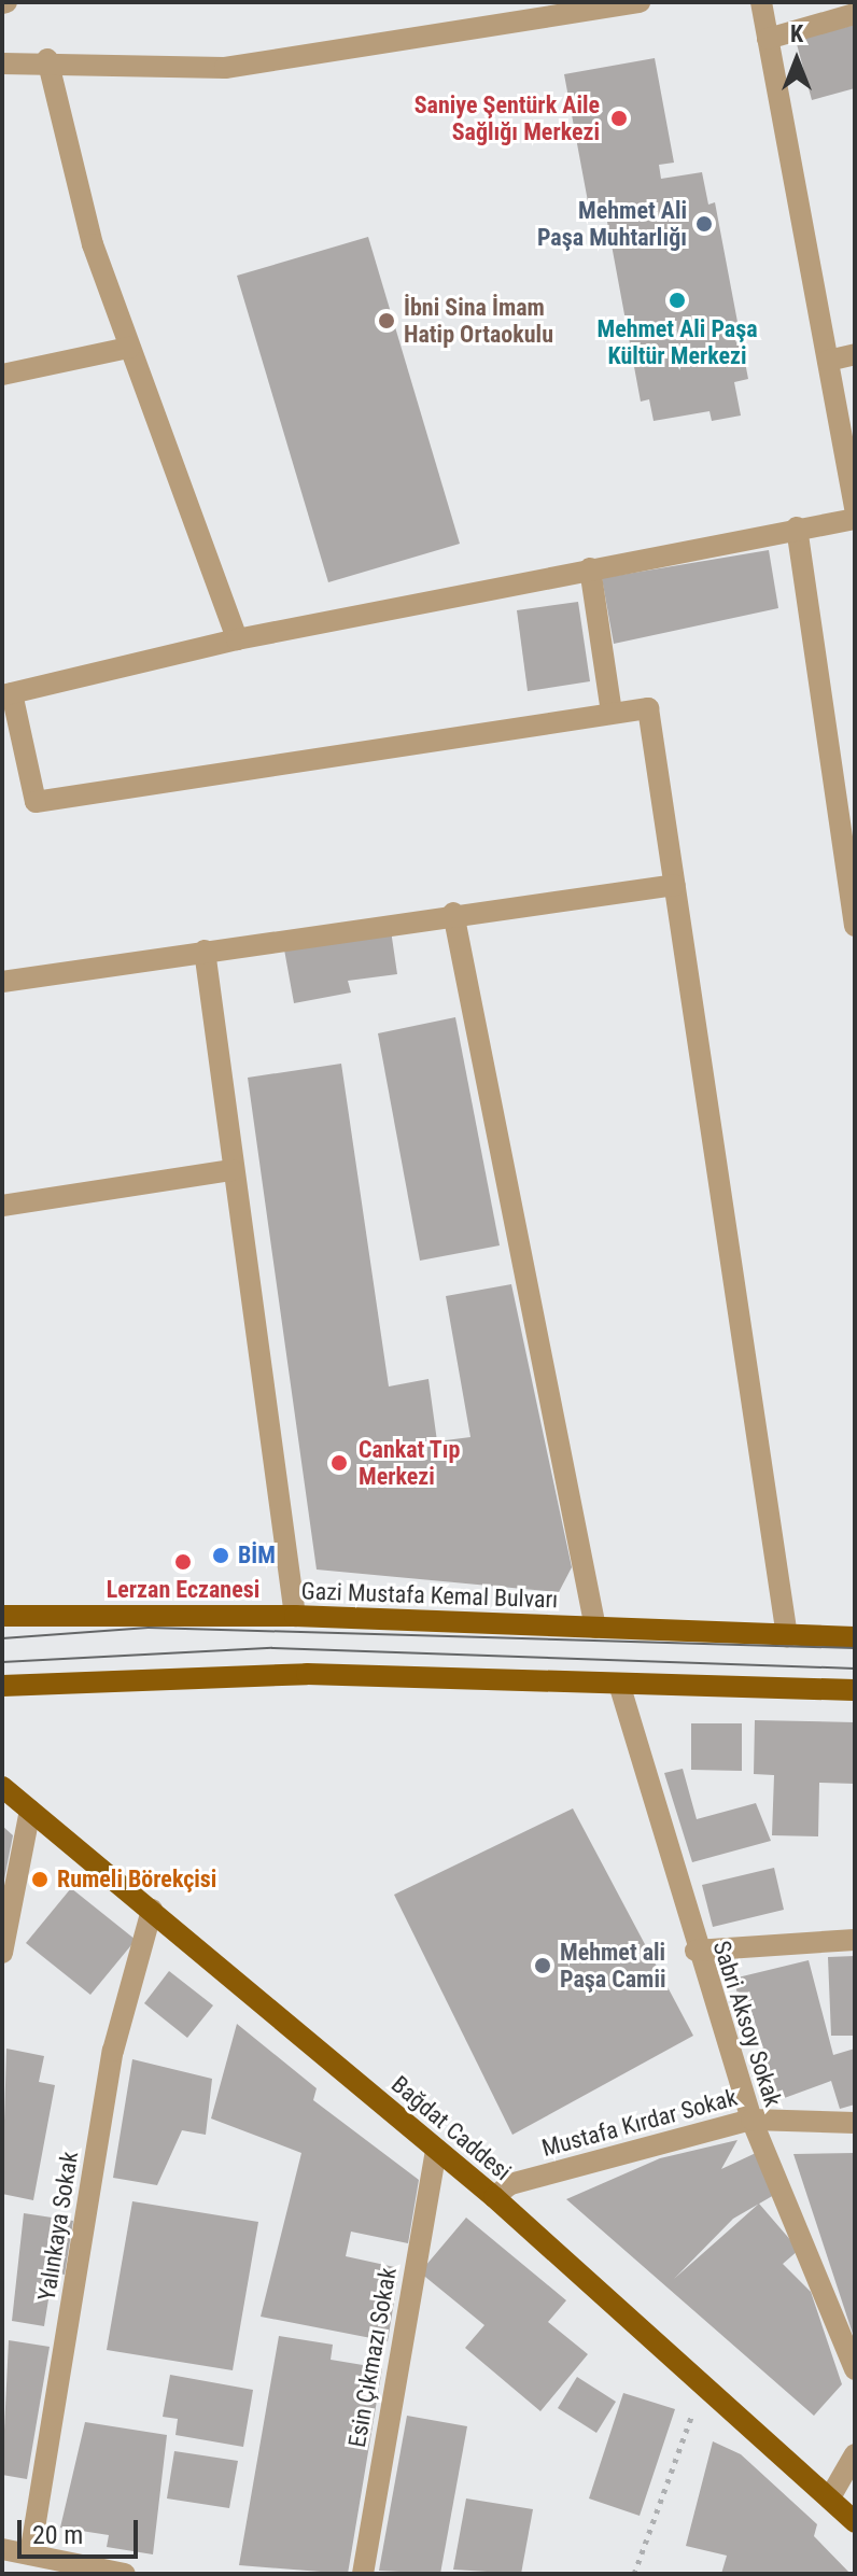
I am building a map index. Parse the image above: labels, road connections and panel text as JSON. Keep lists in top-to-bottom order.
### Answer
{
  "streets": {
    "main road": ["Gazi Mustafa Kemal Bulvarı", "Bağdat Caddesi"],
    "street": [
      "Sabri Aksoy Sokak",
      "Mustafa Kırdar Sokak",
      "Yalınkaya Sokak",
      "Esin Çıkmazı Sokak"
    ]
  },
  "crossings": [
    ["Sabri Aksoy Sokak", "Mustafa Kırdar Sokak"],
    ["Mustafa Kırdar Sokak", "Bağdat Caddesi"],
    ["Bağdat Caddesi", "Yalınkaya Sokak"],
    ["Bağdat Caddesi", "Esin Çıkmazı Sokak"]
  ],
  "places": [
    "Saniye Şentürk Aile Sağlığı Merkezi",
    "Mehmet Ali Paşa Muhtarlığı",
    "Mehmet Ali Paşa Kültür Merkezi",
    "İbni Sina İmam Hatip Ortaokulu",
    "Cankat Tıp Merkezi",
    "BİM",
    "Lerzan Eczanesi",
    "Rumeli Börekçisi",
    "Mehmet ali Paşa Camii"
  ],
  "scale_bar": "20 m",
  "north": "top"
}
